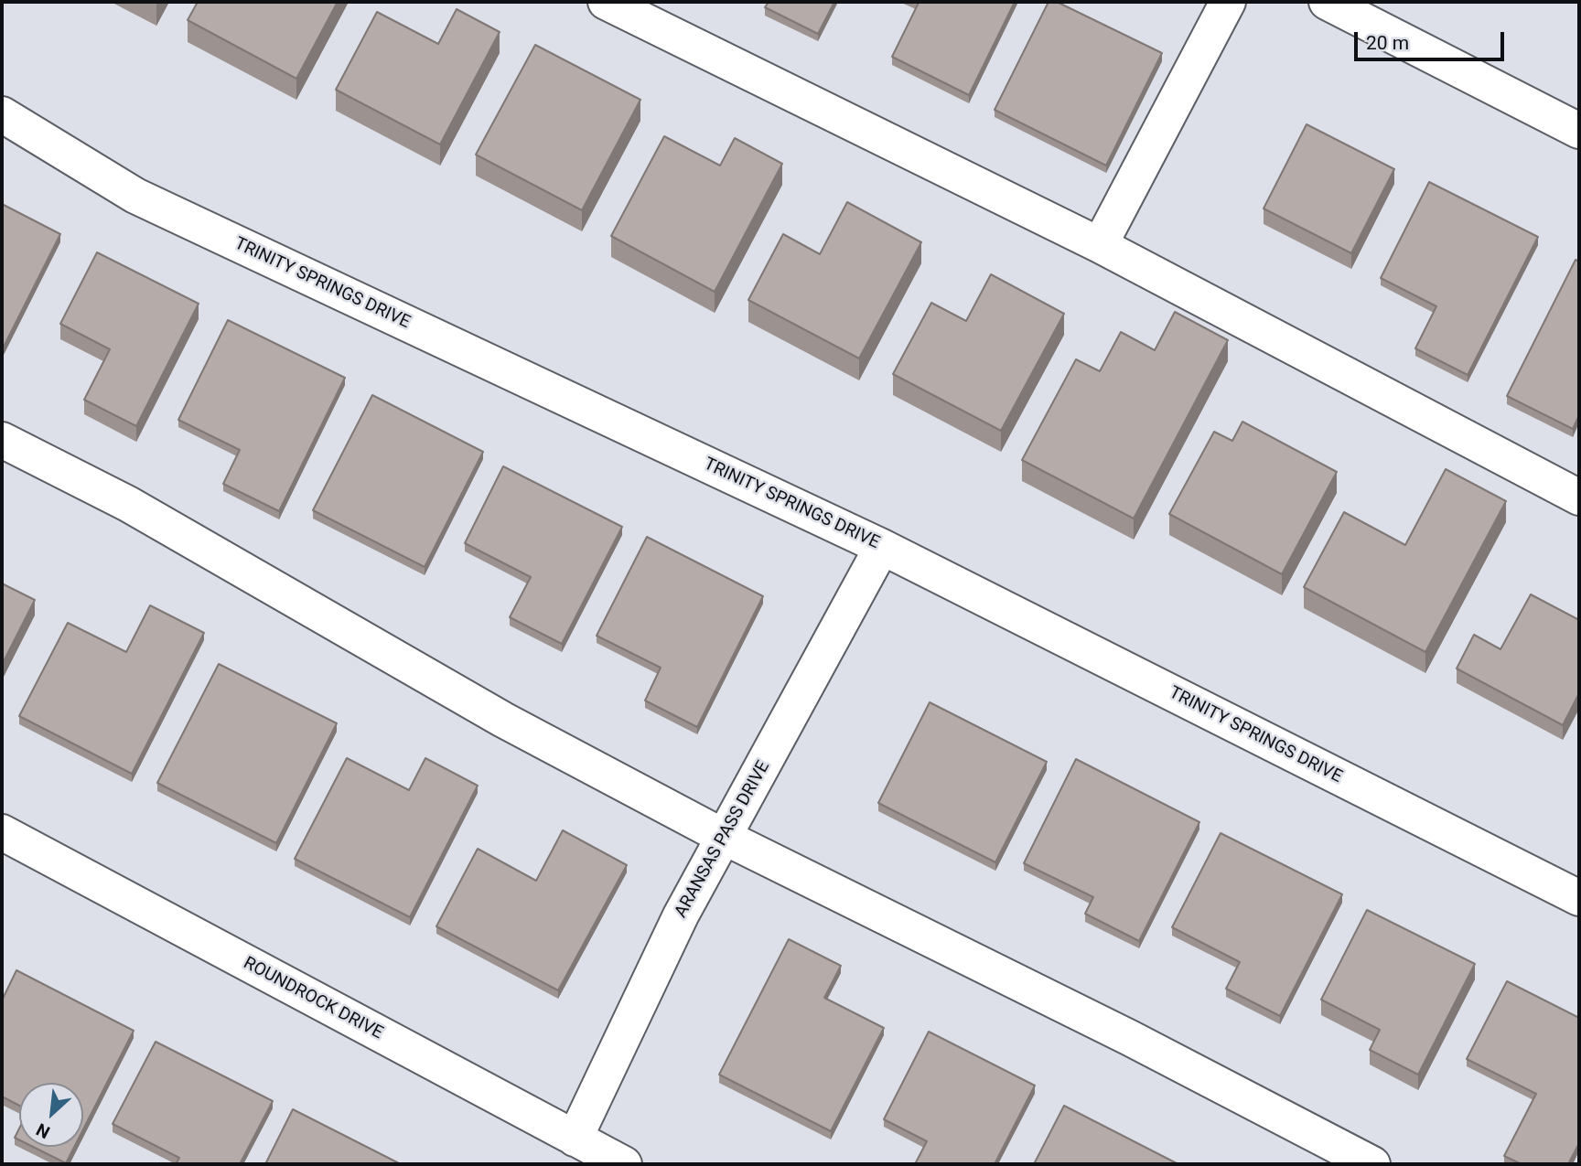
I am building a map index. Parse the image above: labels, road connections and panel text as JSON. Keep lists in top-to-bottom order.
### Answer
{
  "streets": {
    "street": ["TRINITY SPRINGS DRIVE", "ARANSAS PASS DRIVE", "ROUNDROCK DRIVE"]
  },
  "crossings": [
    ["TRINITY SPRINGS DRIVE", "ARANSAS PASS DRIVE"],
    ["ARANSAS PASS DRIVE", "ROUNDROCK DRIVE"]
  ],
  "scale_bar": "20 m",
  "north": "bottom left"
}
